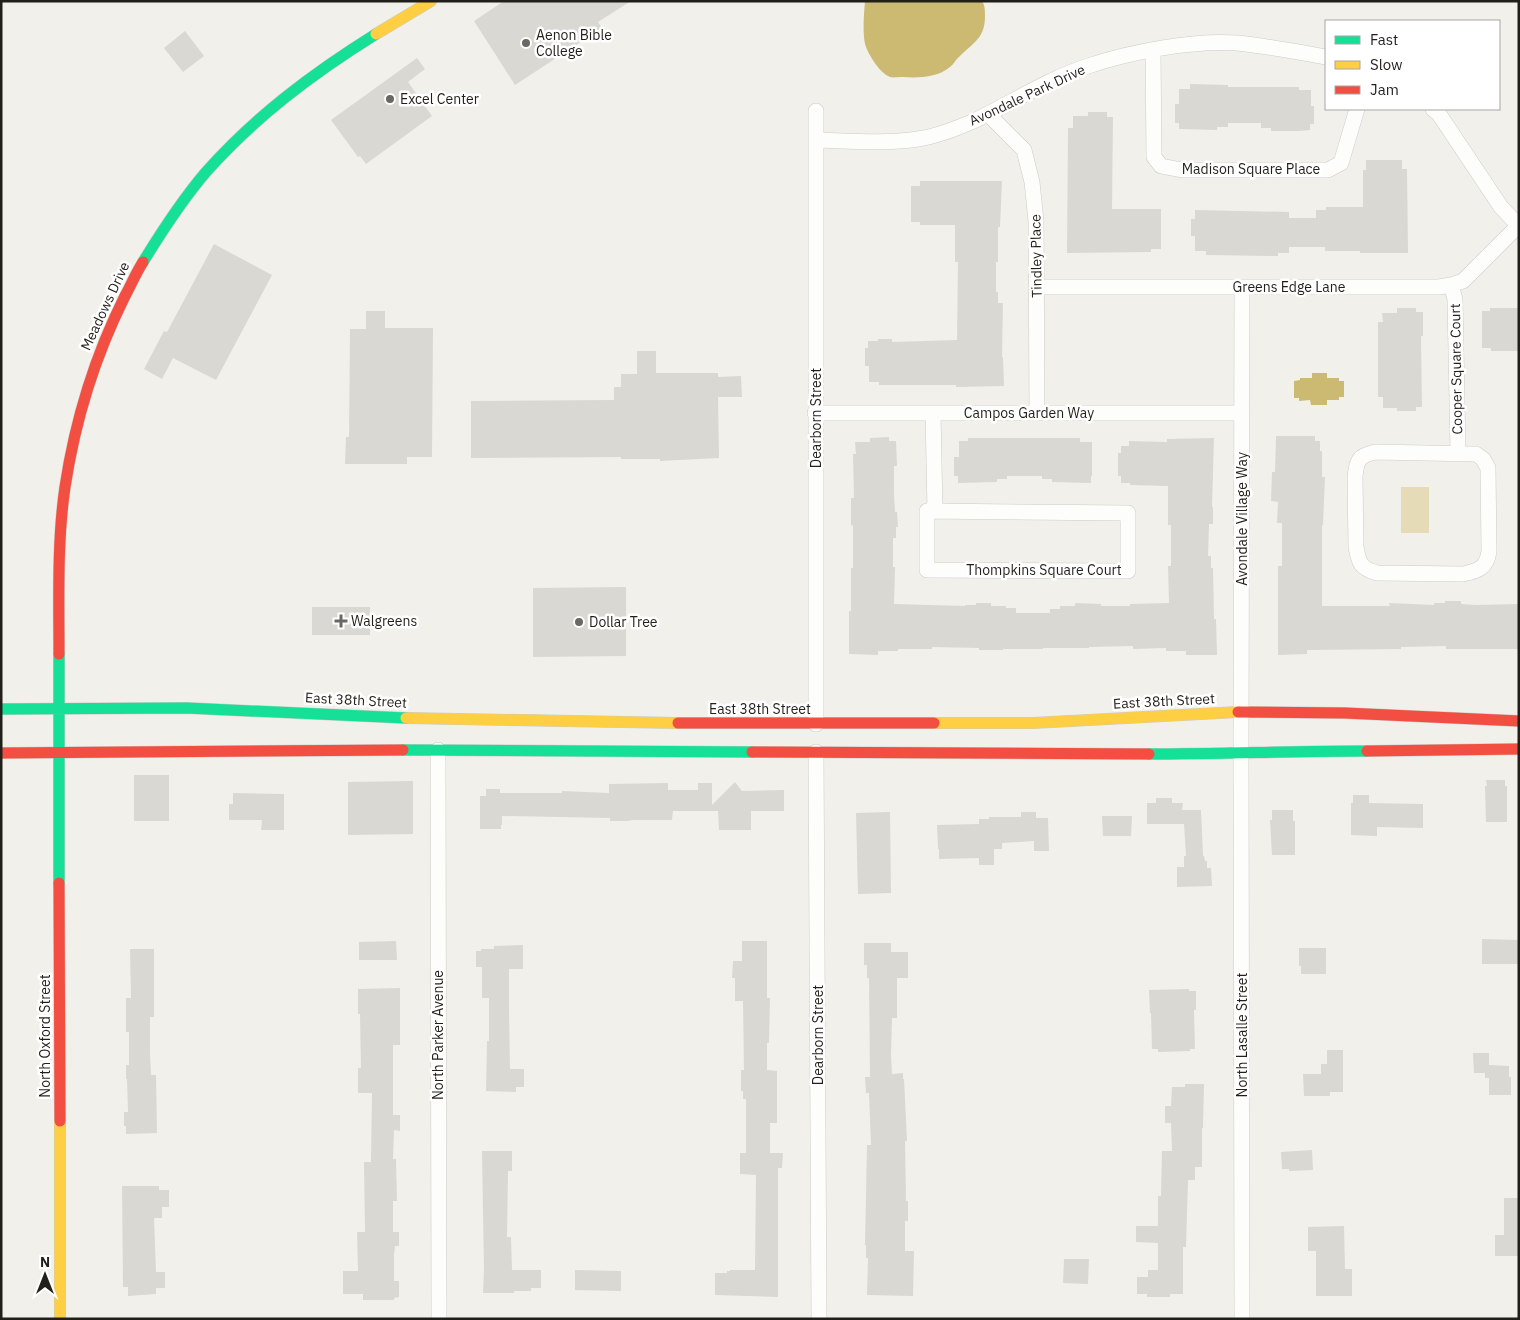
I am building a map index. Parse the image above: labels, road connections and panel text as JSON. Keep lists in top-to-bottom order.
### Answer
{
  "streets": {
    "main road": ["Meadows Drive", "East 38th Street", "North Oxford Street"],
    "street": [
      "Avondale Park Drive",
      "Madison Square Place",
      "Tindley Place",
      "Greens Edge Lane",
      "Cooper Square Court",
      "Campos Garden Way",
      "Dearborn Street",
      "Avondale Village Way",
      "Thompkins Square Court",
      "North Parker Avenue",
      "North Lasalle Street"
    ]
  },
  "crossings": [
    ["Avondale Park Drive", "Madison Square Place"],
    ["Avondale Park Drive", "Tindley Place"],
    ["Avondale Park Drive", "Dearborn Street"],
    ["Tindley Place", "Greens Edge Lane"],
    ["Tindley Place", "Campos Garden Way"],
    ["Greens Edge Lane", "Cooper Square Court"],
    ["Greens Edge Lane", "Avondale Village Way"],
    ["Meadows Drive", "East 38th Street"],
    ["Meadows Drive", "North Oxford Street"],
    ["Campos Garden Way", "Dearborn Street"],
    ["Campos Garden Way", "Avondale Village Way"],
    ["Campos Garden Way", "Thompkins Square Court"],
    ["Dearborn Street", "East 38th Street"],
    ["Avondale Village Way", "East 38th Street"],
    ["Avondale Village Way", "North Lasalle Street"]
  ],
  "places": {
    "other": ["Aenon Bible College", "Excel Center", "Dollar Tree"],
    "health": ["Walgreens"]
  },
  "legend": ["Fast", "Slow", "Jam"],
  "north": "top"
}
